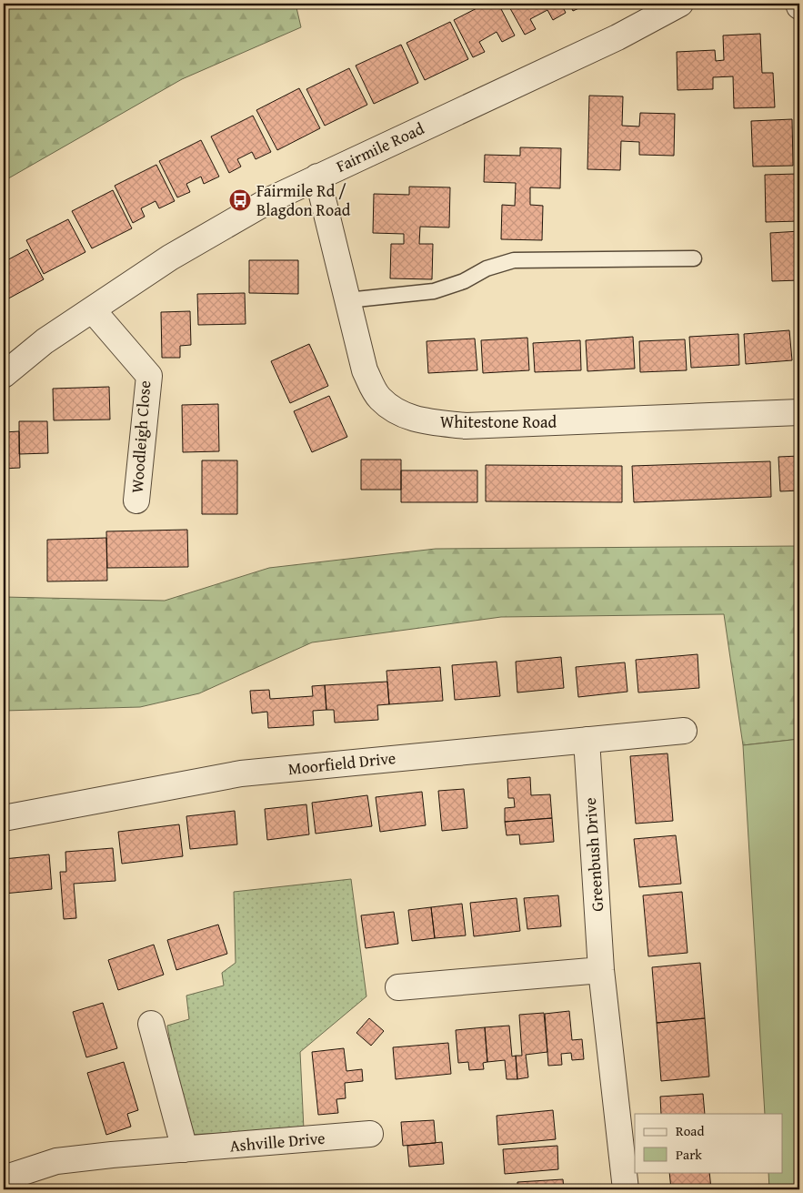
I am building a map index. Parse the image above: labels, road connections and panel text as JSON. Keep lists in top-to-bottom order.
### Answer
{
  "streets": {
    "street": [
      "Fairmile Road",
      "Whitestone Road",
      "Woodleigh Close",
      "Moorfield Drive",
      "Greenbush Drive",
      "Ashville Drive"
    ]
  },
  "crossings": [
    ["Fairmile Road", "Whitestone Road"],
    ["Fairmile Road", "Woodleigh Close"],
    ["Moorfield Drive", "Greenbush Drive"]
  ],
  "places": {
    "bus stop": ["Fairmile Rd / Blagdon Road"]
  },
  "legend": ["Road", "Park"]
}
